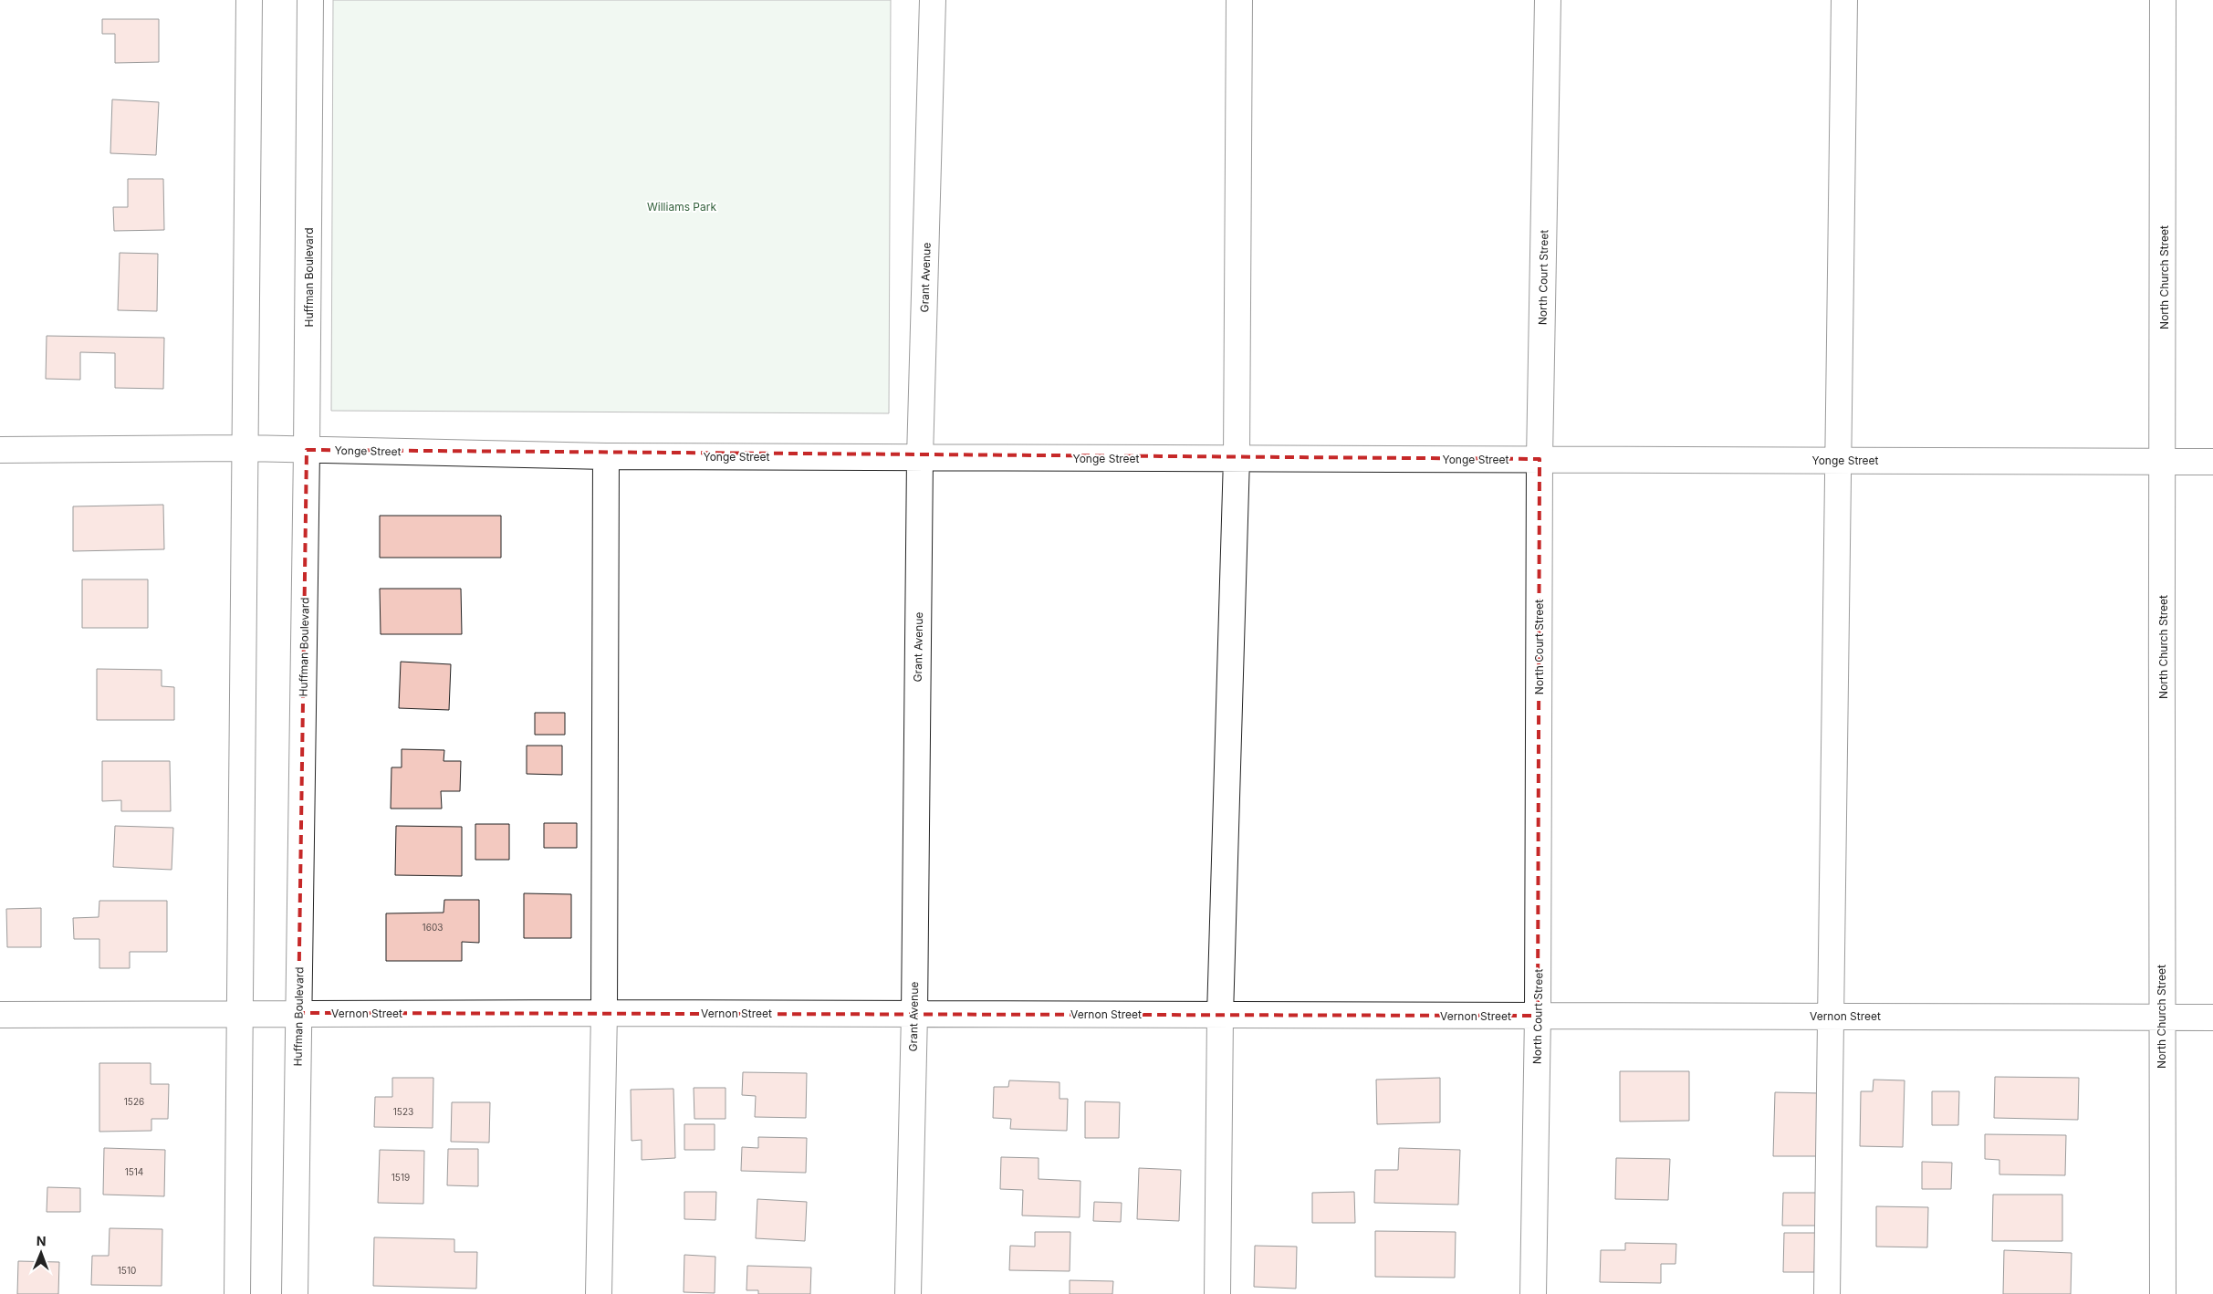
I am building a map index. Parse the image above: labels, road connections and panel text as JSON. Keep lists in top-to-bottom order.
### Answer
{
  "streets": {
    "street": [
      "Huffman Boulevard",
      "Grant Avenue",
      "North Court Street",
      "North Church Street",
      "Yonge Street",
      "Vernon Street"
    ]
  },
  "crossings": [
    ["Huffman Boulevard", "Yonge Street"],
    ["Huffman Boulevard", "Vernon Street"],
    ["Grant Avenue", "Yonge Street"],
    ["Grant Avenue", "Vernon Street"],
    ["North Court Street", "Yonge Street"],
    ["North Court Street", "Vernon Street"],
    ["North Church Street", "Yonge Street"],
    ["North Church Street", "Vernon Street"]
  ],
  "parks": ["Williams Park"],
  "house_numbers": [
    "1603",
    "1526",
    "1523",
    "1514",
    "1519",
    "1510"
  ],
  "north": "top"
}
